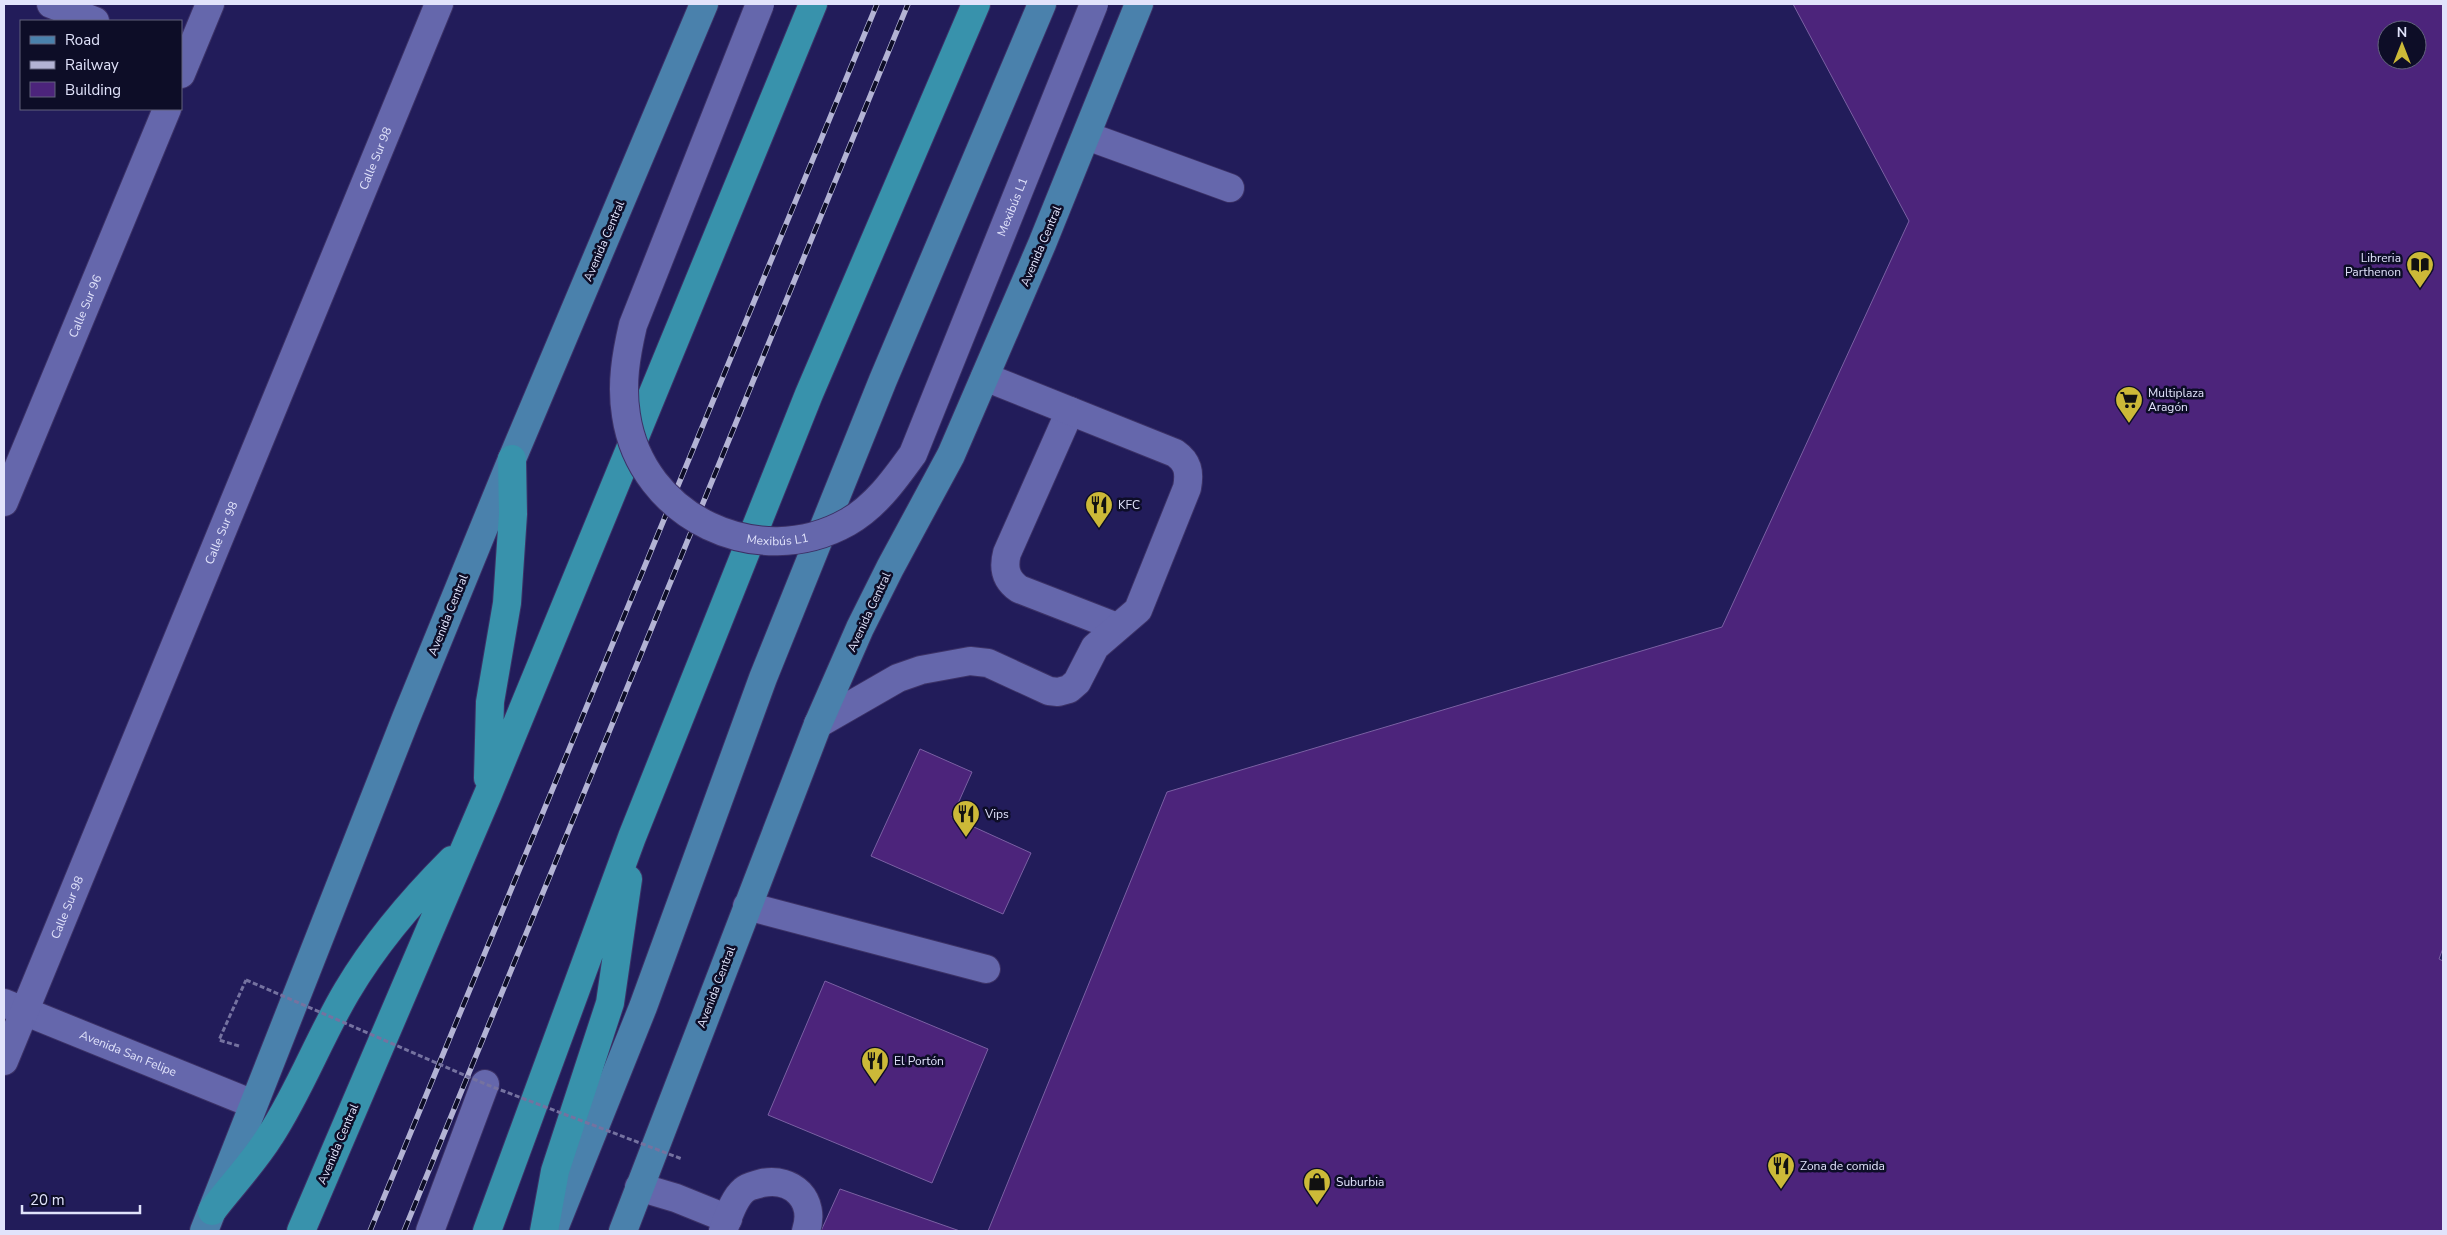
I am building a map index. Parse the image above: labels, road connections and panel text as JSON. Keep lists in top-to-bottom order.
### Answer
{
  "streets": {
    "highway": ["Avenida Central"],
    "street": [
      "Calle Sur 98",
      "Mexibús L1",
      "Calle Sur 96",
      "Avenida San Felipe"
    ]
  },
  "crossings": [
    ["Calle Sur 98", "Avenida San Felipe"],
    ["Avenida Central", "Avenida San Felipe"]
  ],
  "places": {
    "library": ["Libreria Parthenon"],
    "supermarket": ["Multiplaza Aragón"],
    "restaurant": [
      "KFC",
      "Vips",
      "El Portón",
      "Zona de comida"
    ],
    "shop": ["Suburbia"]
  },
  "legend": ["Road", "Railway", "Building"],
  "scale_bar": "20 m",
  "north": "top"
}
